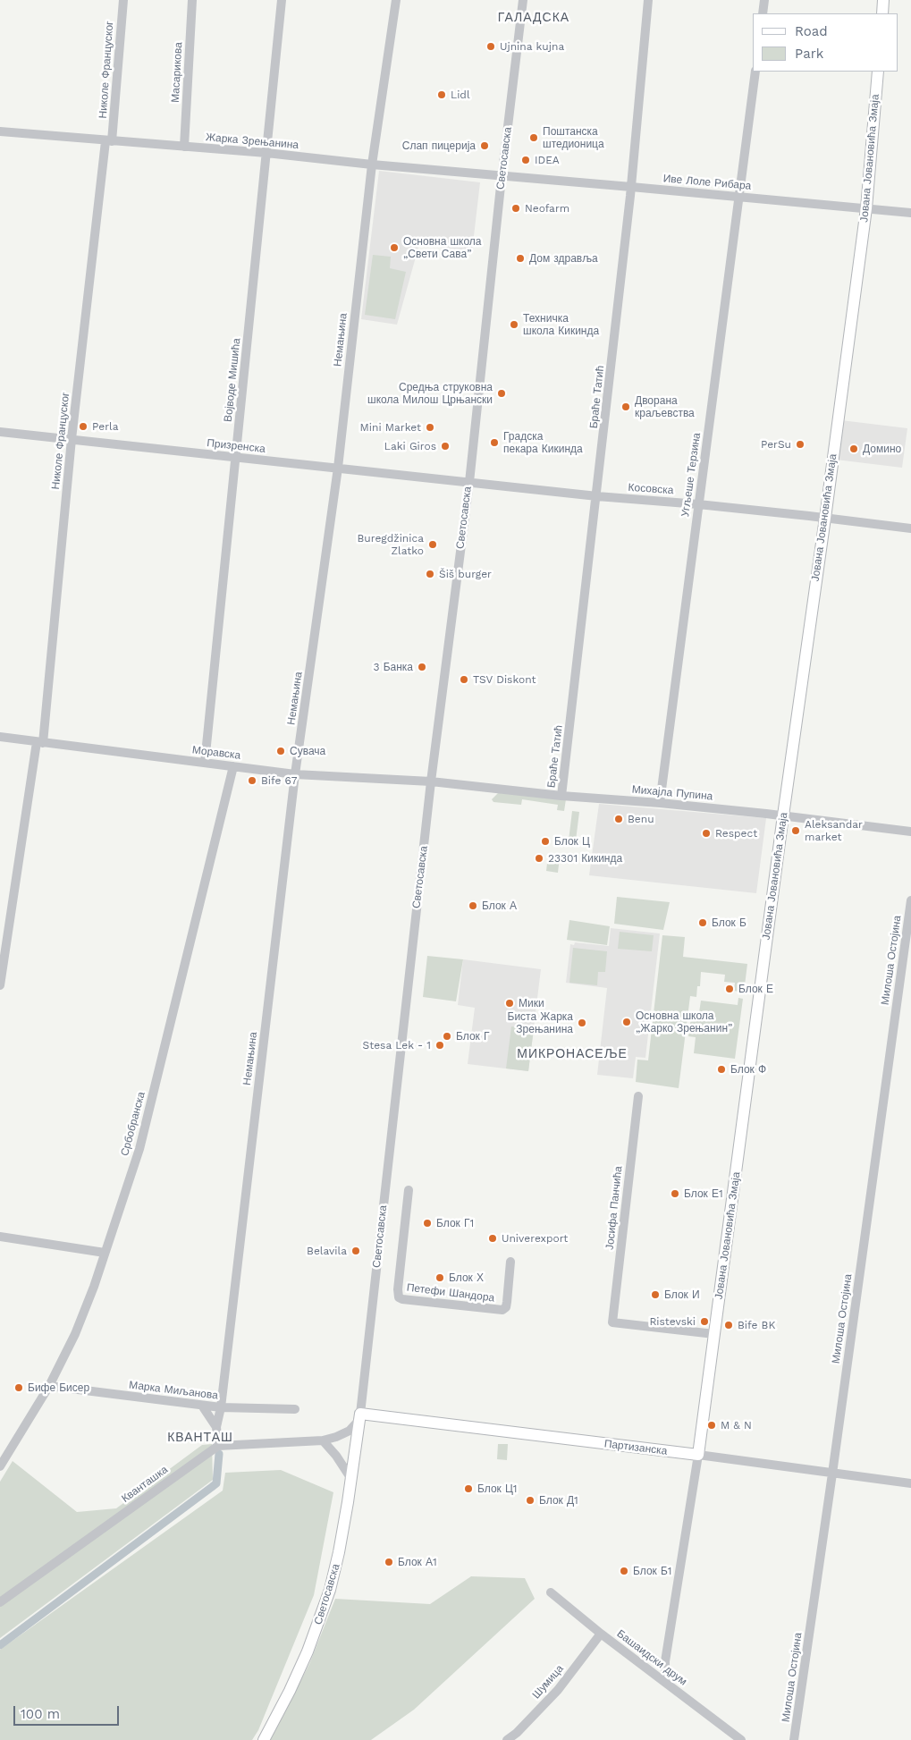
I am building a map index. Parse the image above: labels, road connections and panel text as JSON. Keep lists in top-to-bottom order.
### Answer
{
  "streets": {
    "main road": ["Светосавска", "Јована Јовановића Змаја", "Партизанска"],
    "street": [
      "Николе Француског",
      "Масарикова",
      "Жарка Зрењанина",
      "Иве Лоле Рибара",
      "Немањина",
      "Војводе Мишића",
      "Браће Татић",
      "Призренска",
      "Угљеше Терзина",
      "Косовска",
      "Моравска",
      "Михајла Пупина",
      "Милоша Остојина",
      "Србобранска",
      "Јосифа Панчића",
      "Петефи Шандора",
      "Марка Миљанова",
      "Кванташка",
      "Башаидски друм",
      "Шумица"
    ]
  },
  "crossings": [
    ["Николе Француског", "Жарка Зрењанина"],
    ["Николе Француског", "Призренска"],
    ["Николе Француског", "Моравска"],
    ["Масарикова", "Жарка Зрењанина"],
    ["Жарка Зрењанина", "Светосавска"],
    ["Жарка Зрењанина", "Иве Лоле Рибара"],
    ["Жарка Зрењанина", "Немањина"],
    ["Жарка Зрењанина", "Војводе Мишића"],
    ["Светосавска", "Иве Лоле Рибара"],
    ["Светосавска", "Призренска"],
    ["Светосавска", "Косовска"],
    ["Светосавска", "Моравска"],
    ["Светосавска", "Михајла Пупина"],
    ["Светосавска", "Партизанска"],
    ["Јована Јовановића Змаја", "Иве Лоле Рибара"],
    ["Јована Јовановића Змаја", "Косовска"],
    ["Јована Јовановића Змаја", "Михајла Пупина"],
    ["Јована Јовановића Змаја", "Јосифа Панчића"],
    ["Јована Јовановића Змаја", "Партизанска"],
    ["Јована Јовановића Змаја", "Башаидски друм"],
    ["Иве Лоле Рибара", "Браће Татић"],
    ["Иве Лоле Рибара", "Угљеше Терзина"],
    ["Немањина", "Призренска"],
    ["Немањина", "Моравска"],
    ["Немањина", "Марка Миљанова"],
    ["Немањина", "Кванташка"],
    ["Војводе Мишића", "Призренска"],
    ["Војводе Мишића", "Моравска"],
    ["Браће Татић", "Косовска"],
    ["Браће Татић", "Михајла Пупина"],
    ["Призренска", "Косовска"],
    ["Угљеше Терзина", "Косовска"],
    ["Угљеше Терзина", "Михајла Пупина"],
    ["Моравска", "Михајла Пупина"],
    ["Моравска", "Србобранска"],
    ["Милоша Остојина", "Партизанска"],
    ["Србобранска", "Марка Миљанова"],
    ["Башаидски друм", "Шумица"]
  ],
  "districts": ["ГАЛАДСКА", "МИКРОНАСЕЉЕ", "КВАНТАШ"],
  "places": [
    "Ujnina kujna",
    "Lidl",
    "Поштанска штедионица",
    "Слап пицерија",
    "IDEA",
    "Neofarm",
    "Основна школа „Свети Сава”",
    "Дом здравља",
    "Техничка школа Кикинда",
    "Средња струковна школа Милош Црњански",
    "Дворана краљевства",
    "Perla",
    "Mini Market",
    "Градска пекара Кикинда",
    "PerSu",
    "Laki Giros",
    "Домино",
    "Buregdžinica Zlatko",
    "Šiš burger",
    "3 Банка",
    "TSV Diskont",
    "Сувача",
    "Bife 67",
    "Benu",
    "Aleksandar market",
    "Respect",
    "Блок Ц",
    "23301 Кикинда",
    "Блок А",
    "Блок Б",
    "Блок Е",
    "Мики",
    "Основна школа „Жарко Зрењанин”",
    "Биста Жарка Зрењанина",
    "Блок Г",
    "Stesa Lek - 1",
    "Блок Ф",
    "Блок Е1",
    "Блок Г1",
    "Univerexport",
    "Belavila",
    "Блок Х",
    "Блок И",
    "Ristevski",
    "Bife BK",
    "Бифе Бисер",
    "M & N",
    "Блок Ц1",
    "Блок Д1",
    "Блок А1",
    "Блок Б1"
  ],
  "legend": ["Road", "Park"],
  "scale_bar": "100 m"
}
